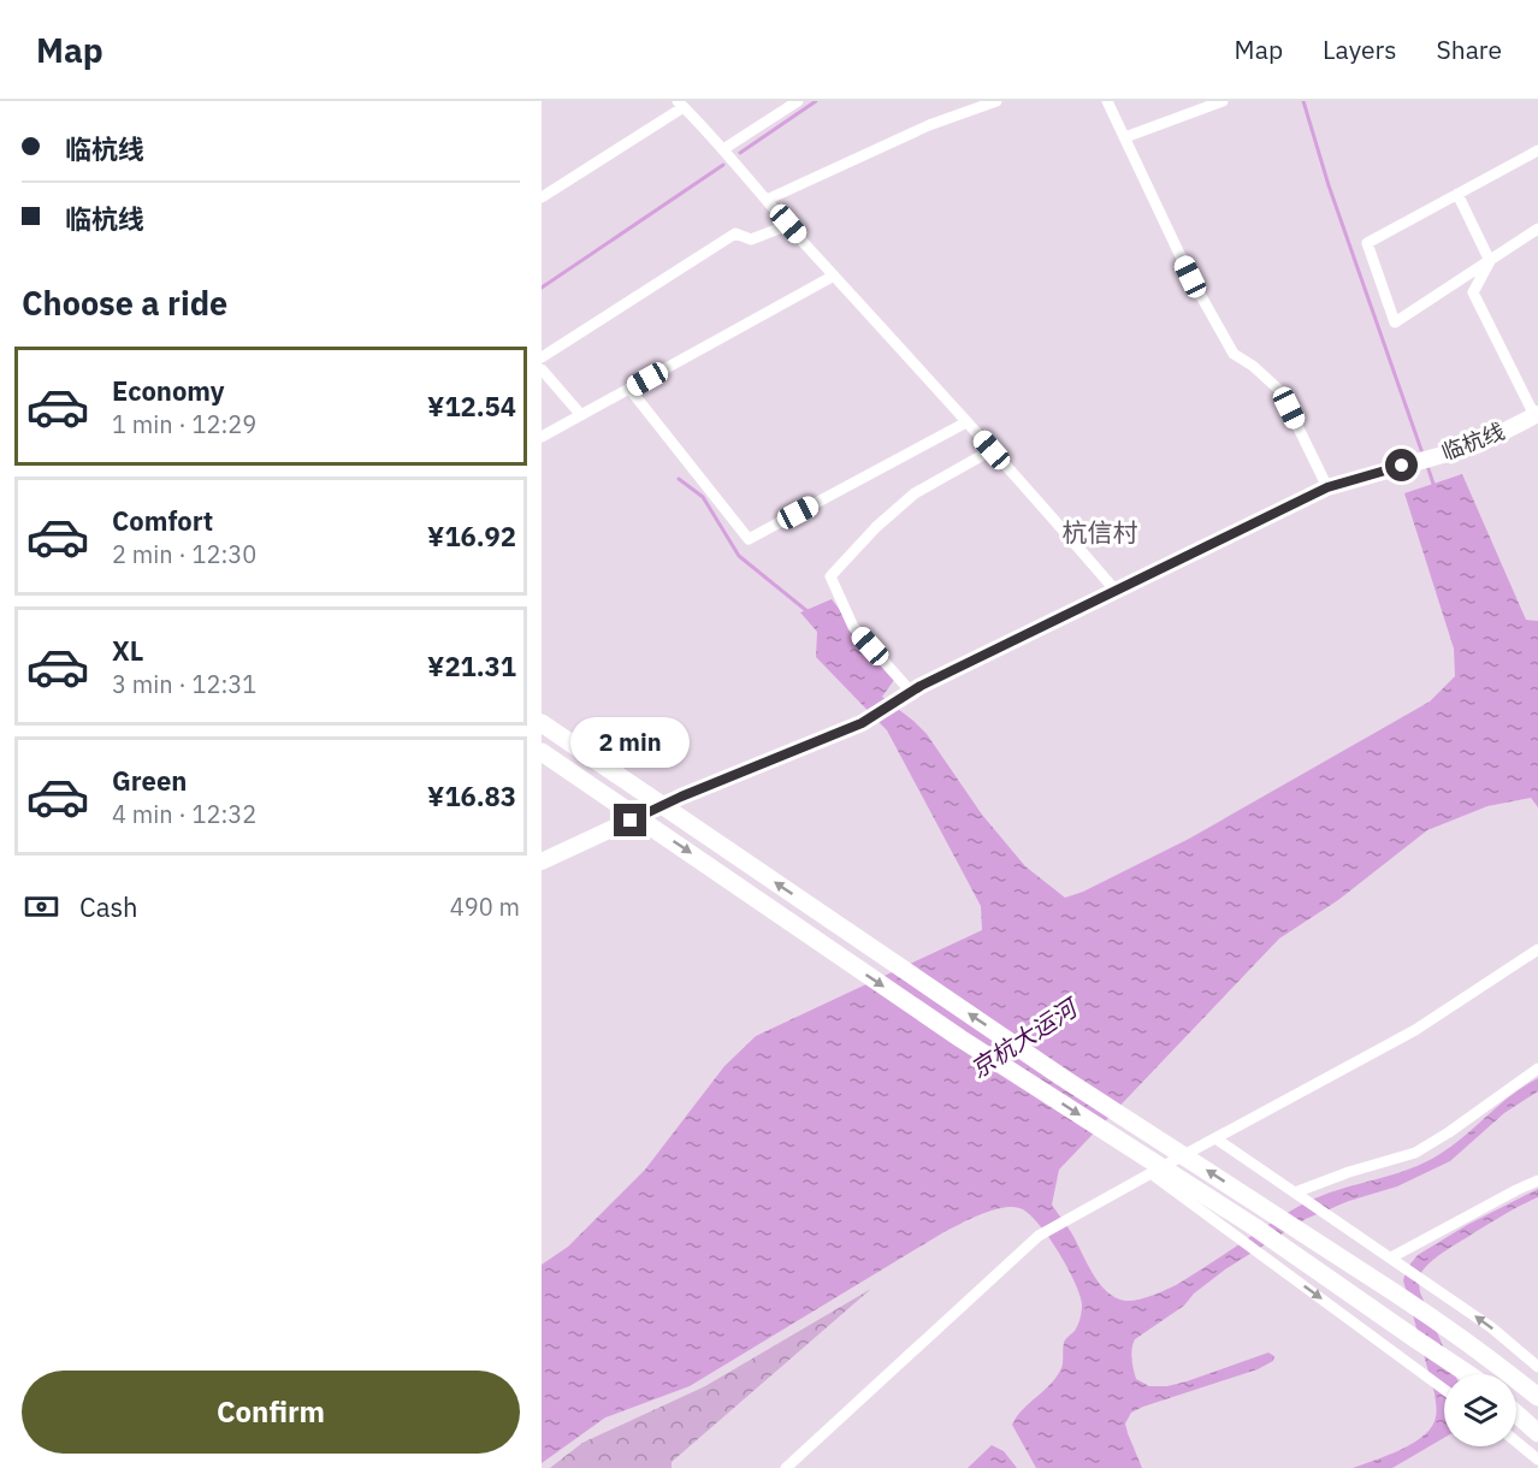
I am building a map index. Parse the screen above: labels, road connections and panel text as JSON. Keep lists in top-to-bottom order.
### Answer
{
  "streets": {
    "street": ["临杭线"]
  },
  "districts": ["杭信村"],
  "water": ["京杭大运河"],
  "page": {
    "header": "Map",
    "nav": ["Map", "Layers", "Share"],
    "banner": ["临杭线", "临杭线"],
    "heading": "Choose a ride",
    "list": [
      {
        "name": "Economy",
        "note": "1 min · 12:29",
        "value": "¥12.54"
      },
      {
        "name": "Comfort",
        "note": "2 min · 12:30",
        "value": "¥16.92"
      },
      {
        "name": "XL",
        "note": "3 min · 12:31",
        "value": "¥21.31"
      },
      {
        "name": "Green",
        "note": "4 min · 12:32",
        "value": "¥16.83"
      }
    ],
    "bubble": "2 min",
    "pay": ["Cash", "490 m"],
    "buttons": "Confirm"
  }
}
